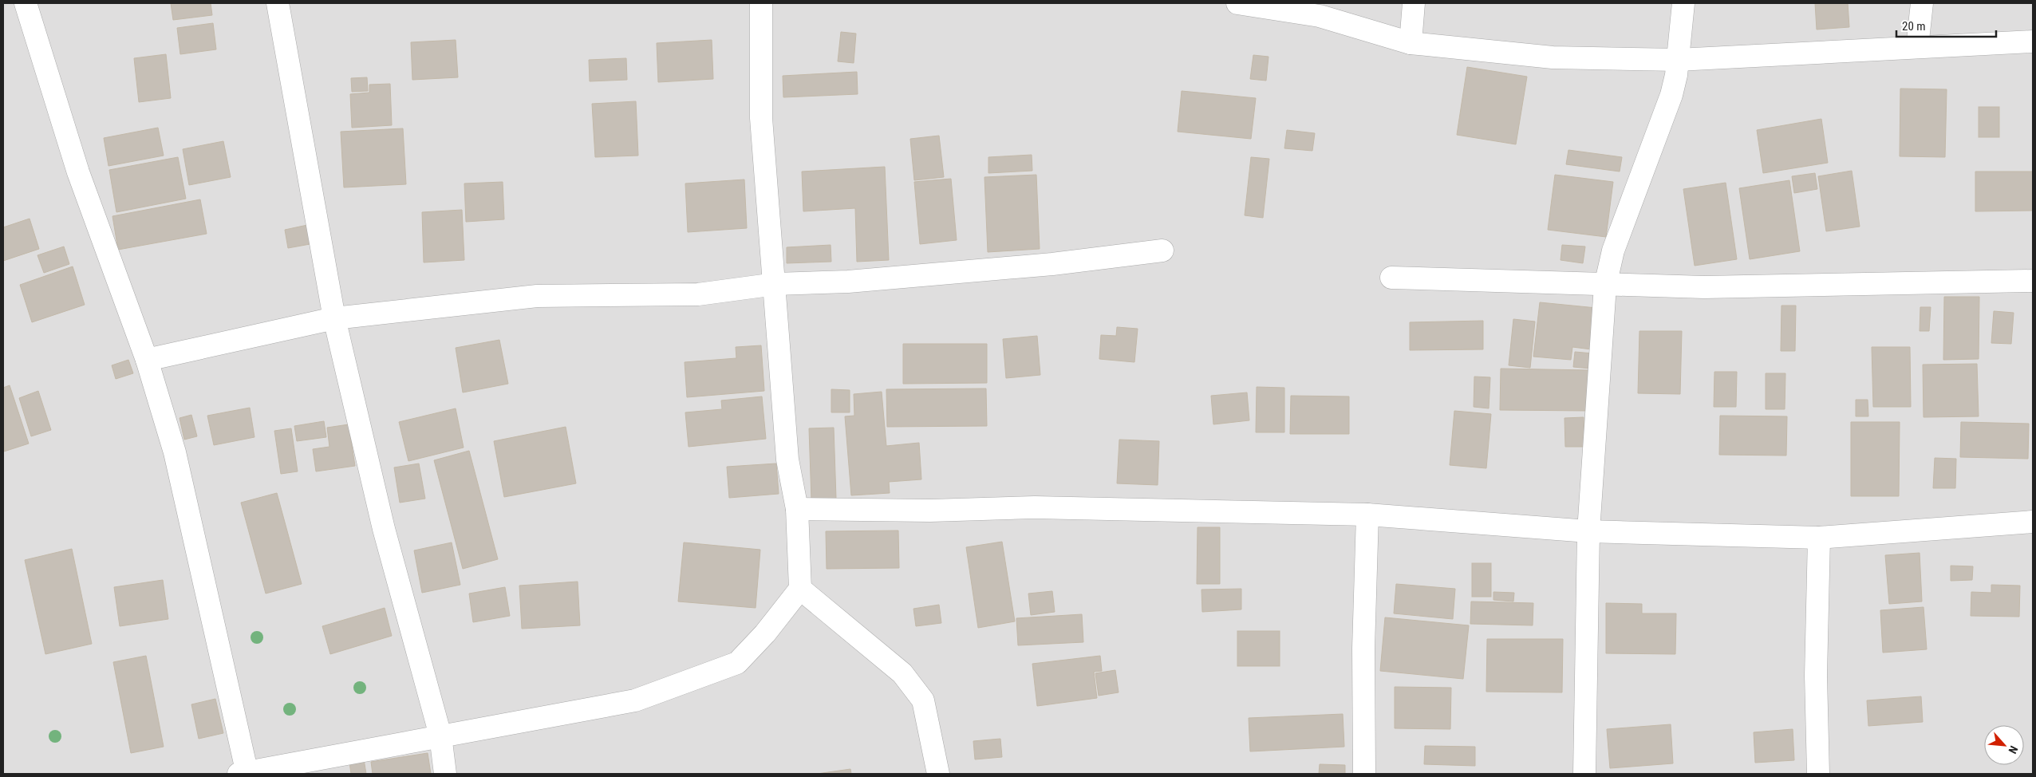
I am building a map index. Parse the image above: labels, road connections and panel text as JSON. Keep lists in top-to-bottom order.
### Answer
{
  "scale_bar": "20 m",
  "north": "bottom right"
}
